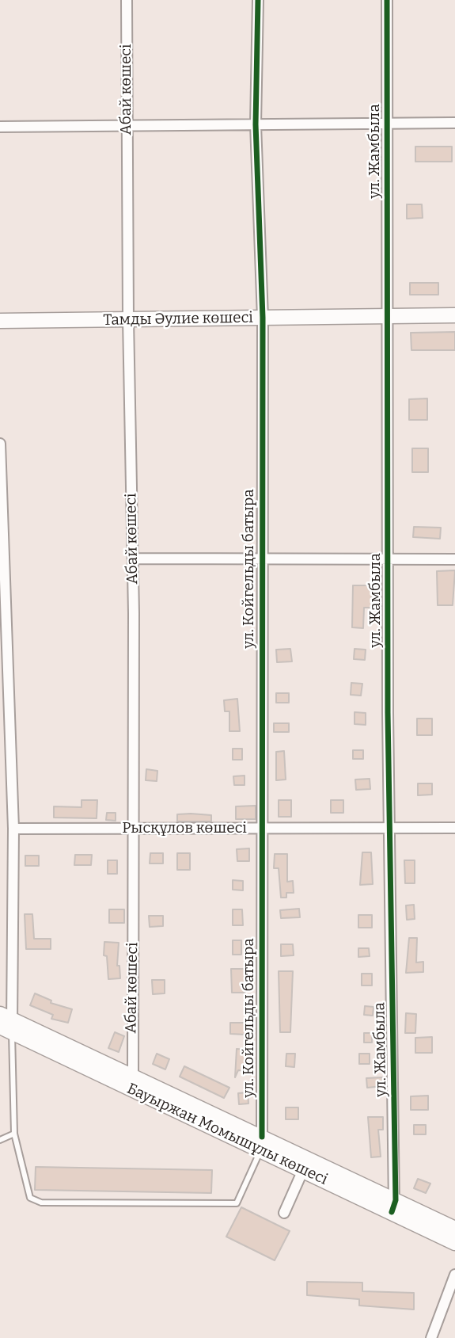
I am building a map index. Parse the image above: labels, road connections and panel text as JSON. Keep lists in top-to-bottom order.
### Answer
{
  "streets": {
    "street": [
      "Абай көшесі",
      "ул. Жамбыла",
      "Тамды Әулие көшесі",
      "ул. Койгельды батыра",
      "Рысқұлов көшесі",
      "Бауыржан Момышұлы көшесі"
    ]
  },
  "crossings": [
    ["Абай көшесі", "Тамды Әулие көшесі"],
    ["Абай көшесі", "Рысқұлов көшесі"],
    ["Абай көшесі", "Бауыржан Момышұлы көшесі"],
    ["ул. Жамбыла", "Тамды Әулие көшесі"],
    ["ул. Жамбыла", "Рысқұлов көшесі"],
    ["ул. Жамбыла", "Бауыржан Момышұлы көшесі"],
    ["Тамды Әулие көшесі", "ул. Койгельды батыра"],
    ["ул. Койгельды батыра", "Рысқұлов көшесі"],
    ["ул. Койгельды батыра", "Бауыржан Момышұлы көшесі"]
  ]
}
